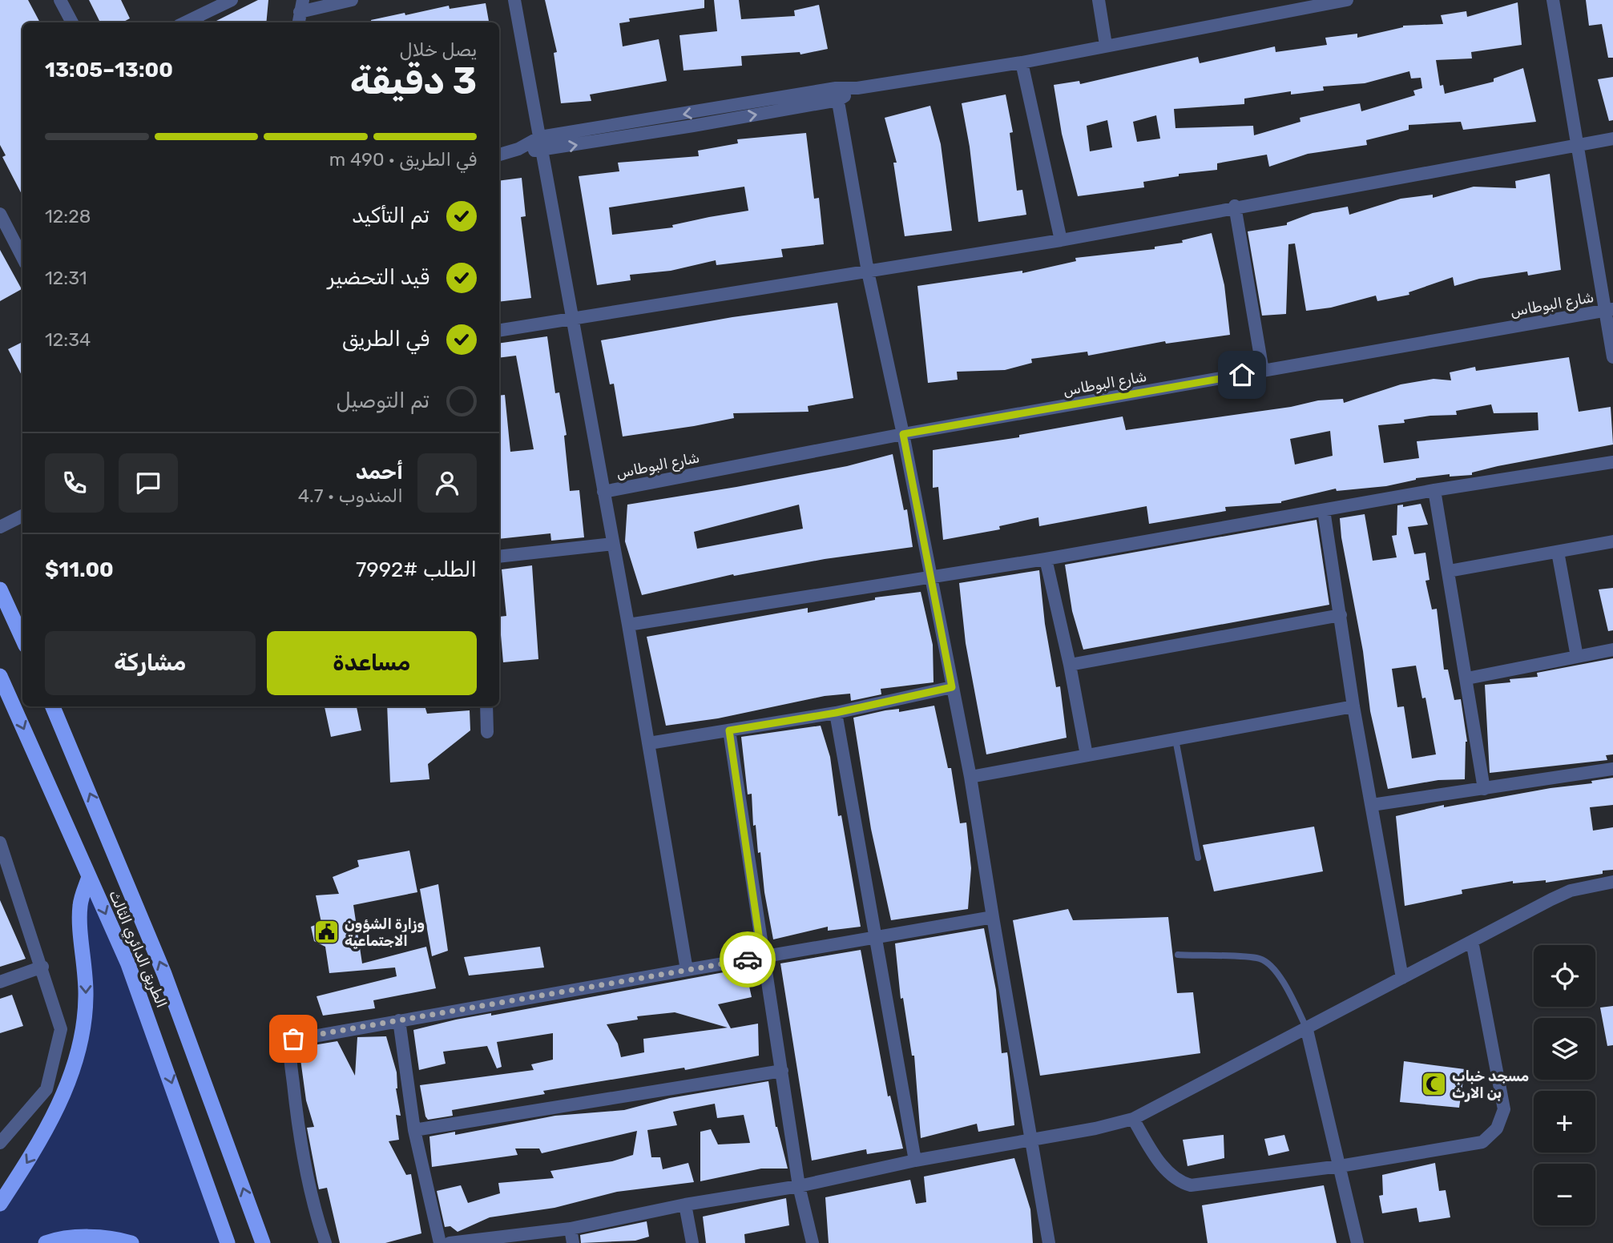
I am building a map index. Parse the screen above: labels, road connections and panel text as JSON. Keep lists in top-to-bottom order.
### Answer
{
  "streets": {
    "highway": ["الطريق الدائري الثالث"],
    "street": ["شارع البوطاس"]
  },
  "places": {
    "public building": ["وزارة الشؤون الاجتماعية"],
    "mosque": ["مسجد خباب بن الارث"]
  },
  "page": {
    "heading": ["3 دقيقة", "يصل خلال", "13:00–13:05"],
    "panel": [
      "أحمد",
      "المندوب · 4.7",
      "الطلب #7992",
      "$11.00"
    ],
    "bar": "في الطريق · 490 m",
    "list": [
      ["تم التأكيد", "12:28"],
      ["قيد التحضير", "12:31"],
      ["في الطريق", "12:34"],
      "تم التوصيل"
    ],
    "buttons": ["مساعدة", "مشاركة"],
    "map_buttons": ["+", "−"]
  }
}
